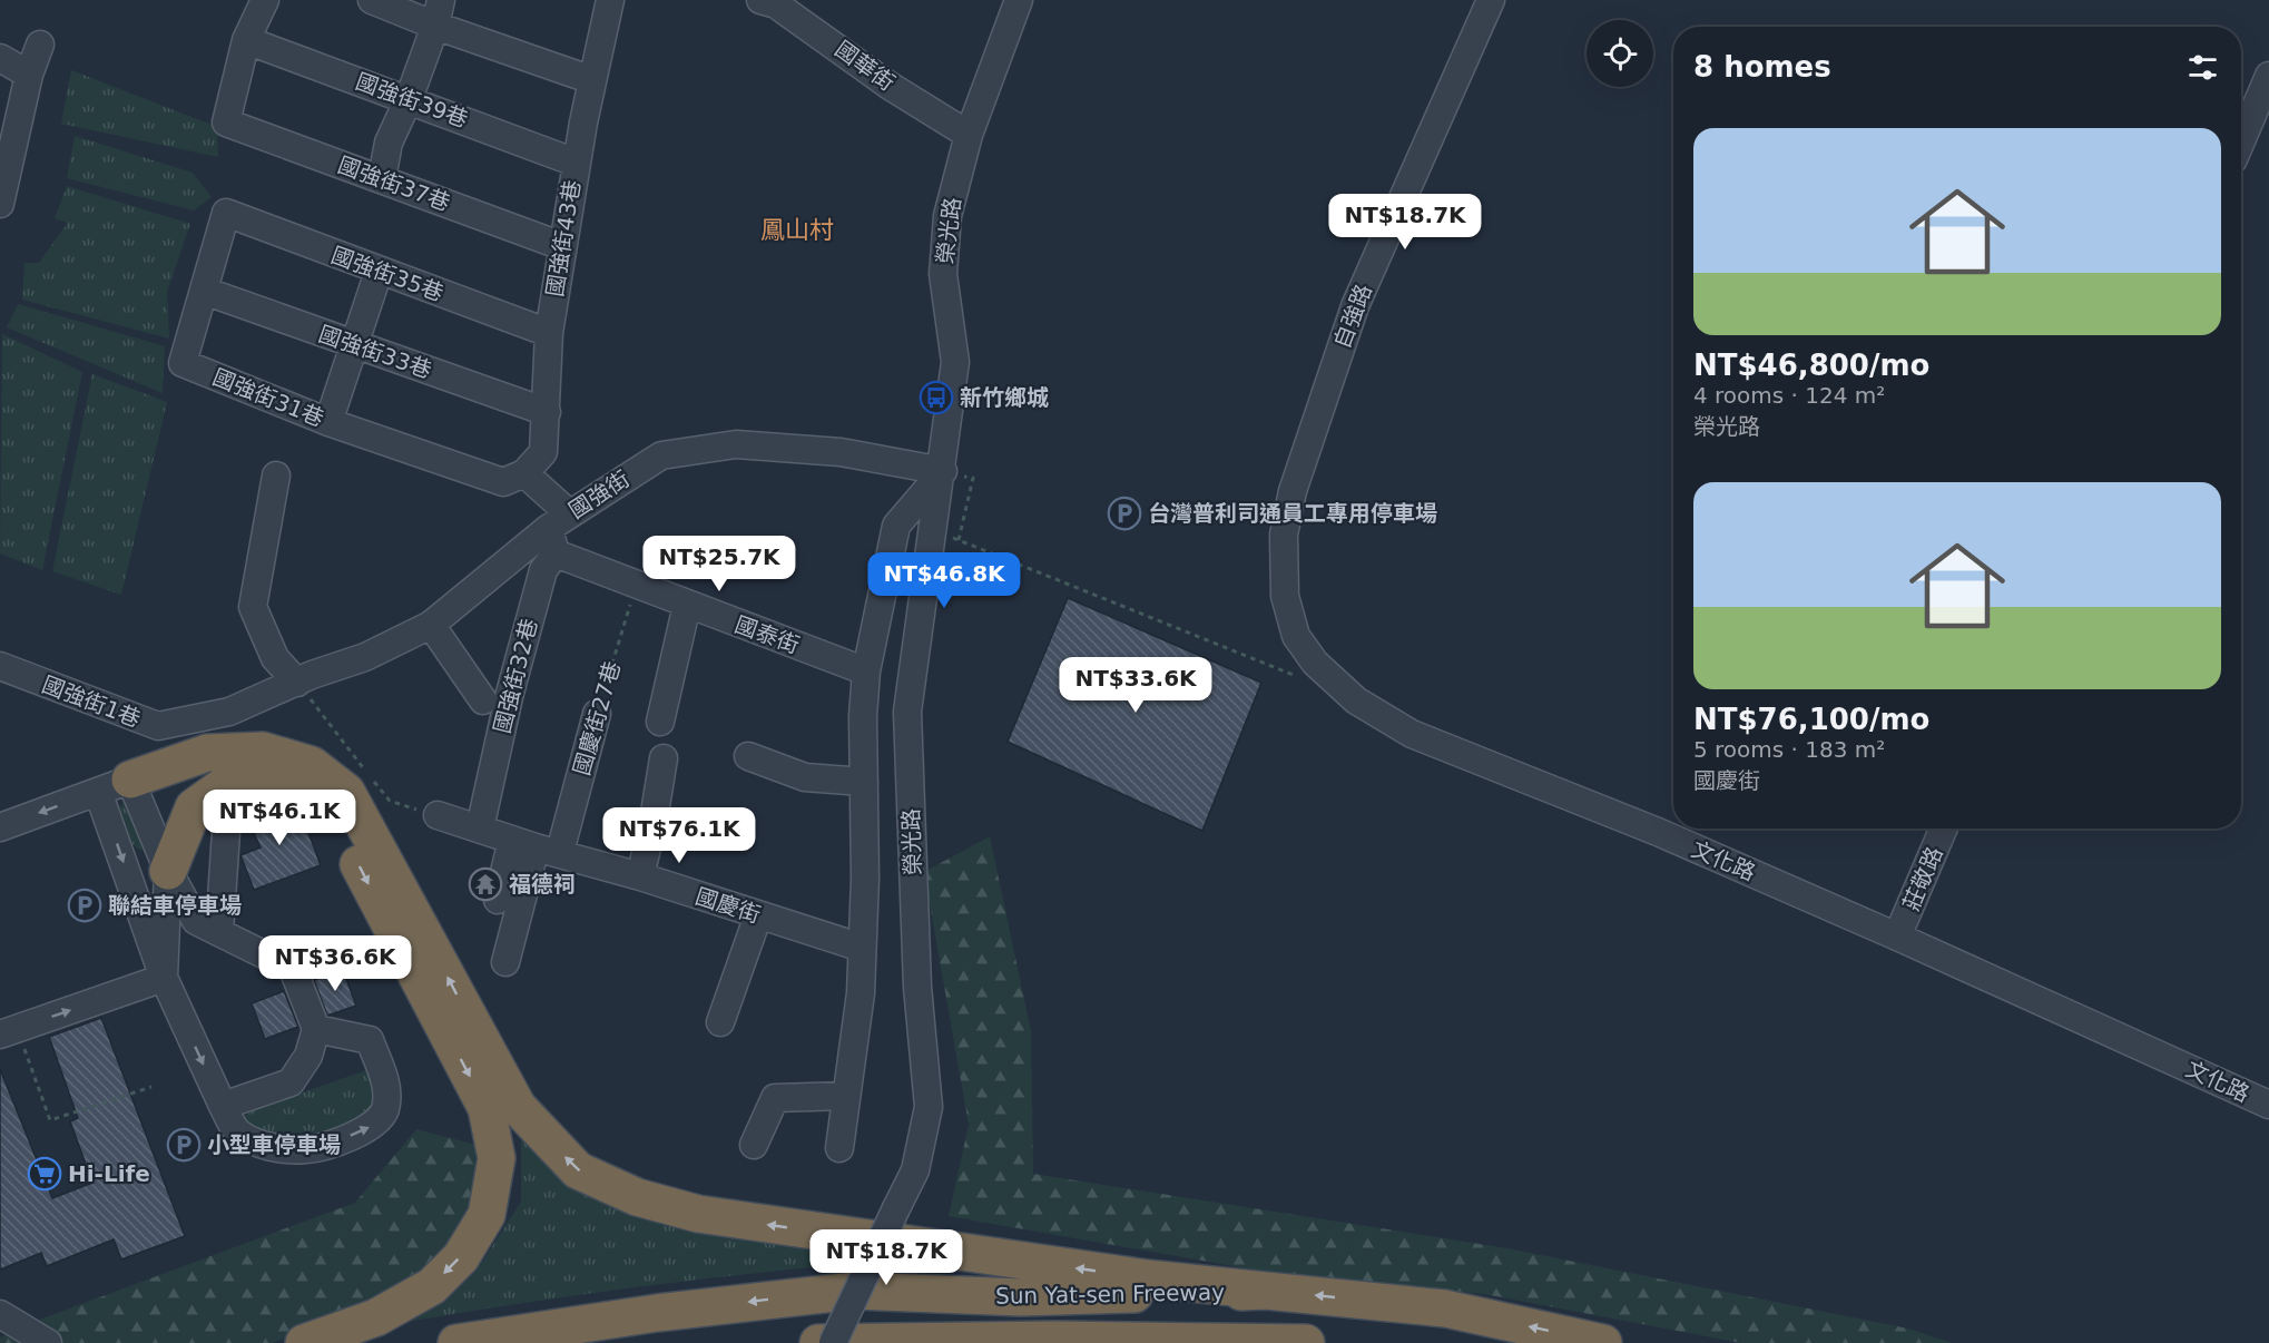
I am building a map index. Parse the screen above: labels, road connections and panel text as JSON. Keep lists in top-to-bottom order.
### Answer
{
  "streets": {
    "highway": ["Sun Yat-sen Freeway"],
    "street": [
      "國華街",
      "國強街39巷",
      "國強街37巷",
      "榮光路",
      "國強街43巷",
      "國強街35巷",
      "自強路",
      "國強街33巷",
      "國強街31巷",
      "國強街",
      "國泰街",
      "國強街32巷",
      "國強街1巷",
      "國慶街27巷",
      "文化路",
      "莊敬路",
      "國慶街"
    ]
  },
  "crossings": [
    ["國華街", "榮光路"],
    ["國強街39巷", "國強街37巷"],
    ["國強街39巷", "國強街43巷"],
    ["國強街37巷", "國強街43巷"],
    ["榮光路", "國強街"],
    ["國強街43巷", "國強街35巷"],
    ["國強街43巷", "國強街33巷"],
    ["國強街43巷", "國強街31巷"],
    ["國強街35巷", "國強街31巷"],
    ["自強路", "文化路"],
    ["國強街33巷", "國強街31巷"],
    ["國強街", "國強街1巷"],
    ["國泰街", "國強街32巷"],
    ["國泰街", "國慶街27巷"],
    ["國強街32巷", "國慶街"],
    ["國慶街27巷", "國慶街"],
    ["文化路", "莊敬路"]
  ],
  "districts": ["鳳山村"],
  "places": {
    "bus stop": ["新竹鄉城"],
    "parking": ["台灣普利司通員工專用停車場", "聯結車停車場", "小型車停車場"],
    "temple": ["福德祠"],
    "supermarket": ["Hi-Life"]
  },
  "page": {
    "heading": "8 homes",
    "list": [
      {
        "name": "NT$46,800/mo",
        "note": "4 rooms · 124 m² · 榮光路"
      },
      {
        "name": "NT$76,100/mo",
        "note": "5 rooms · 183 m² · 國慶街"
      }
    ],
    "price": [
      "NT$18.7K",
      "NT$25.7K",
      "NT$46.8K",
      "NT$33.6K",
      "NT$46.1K",
      "NT$76.1K",
      "NT$36.6K",
      "NT$18.7K"
    ]
  }
}
